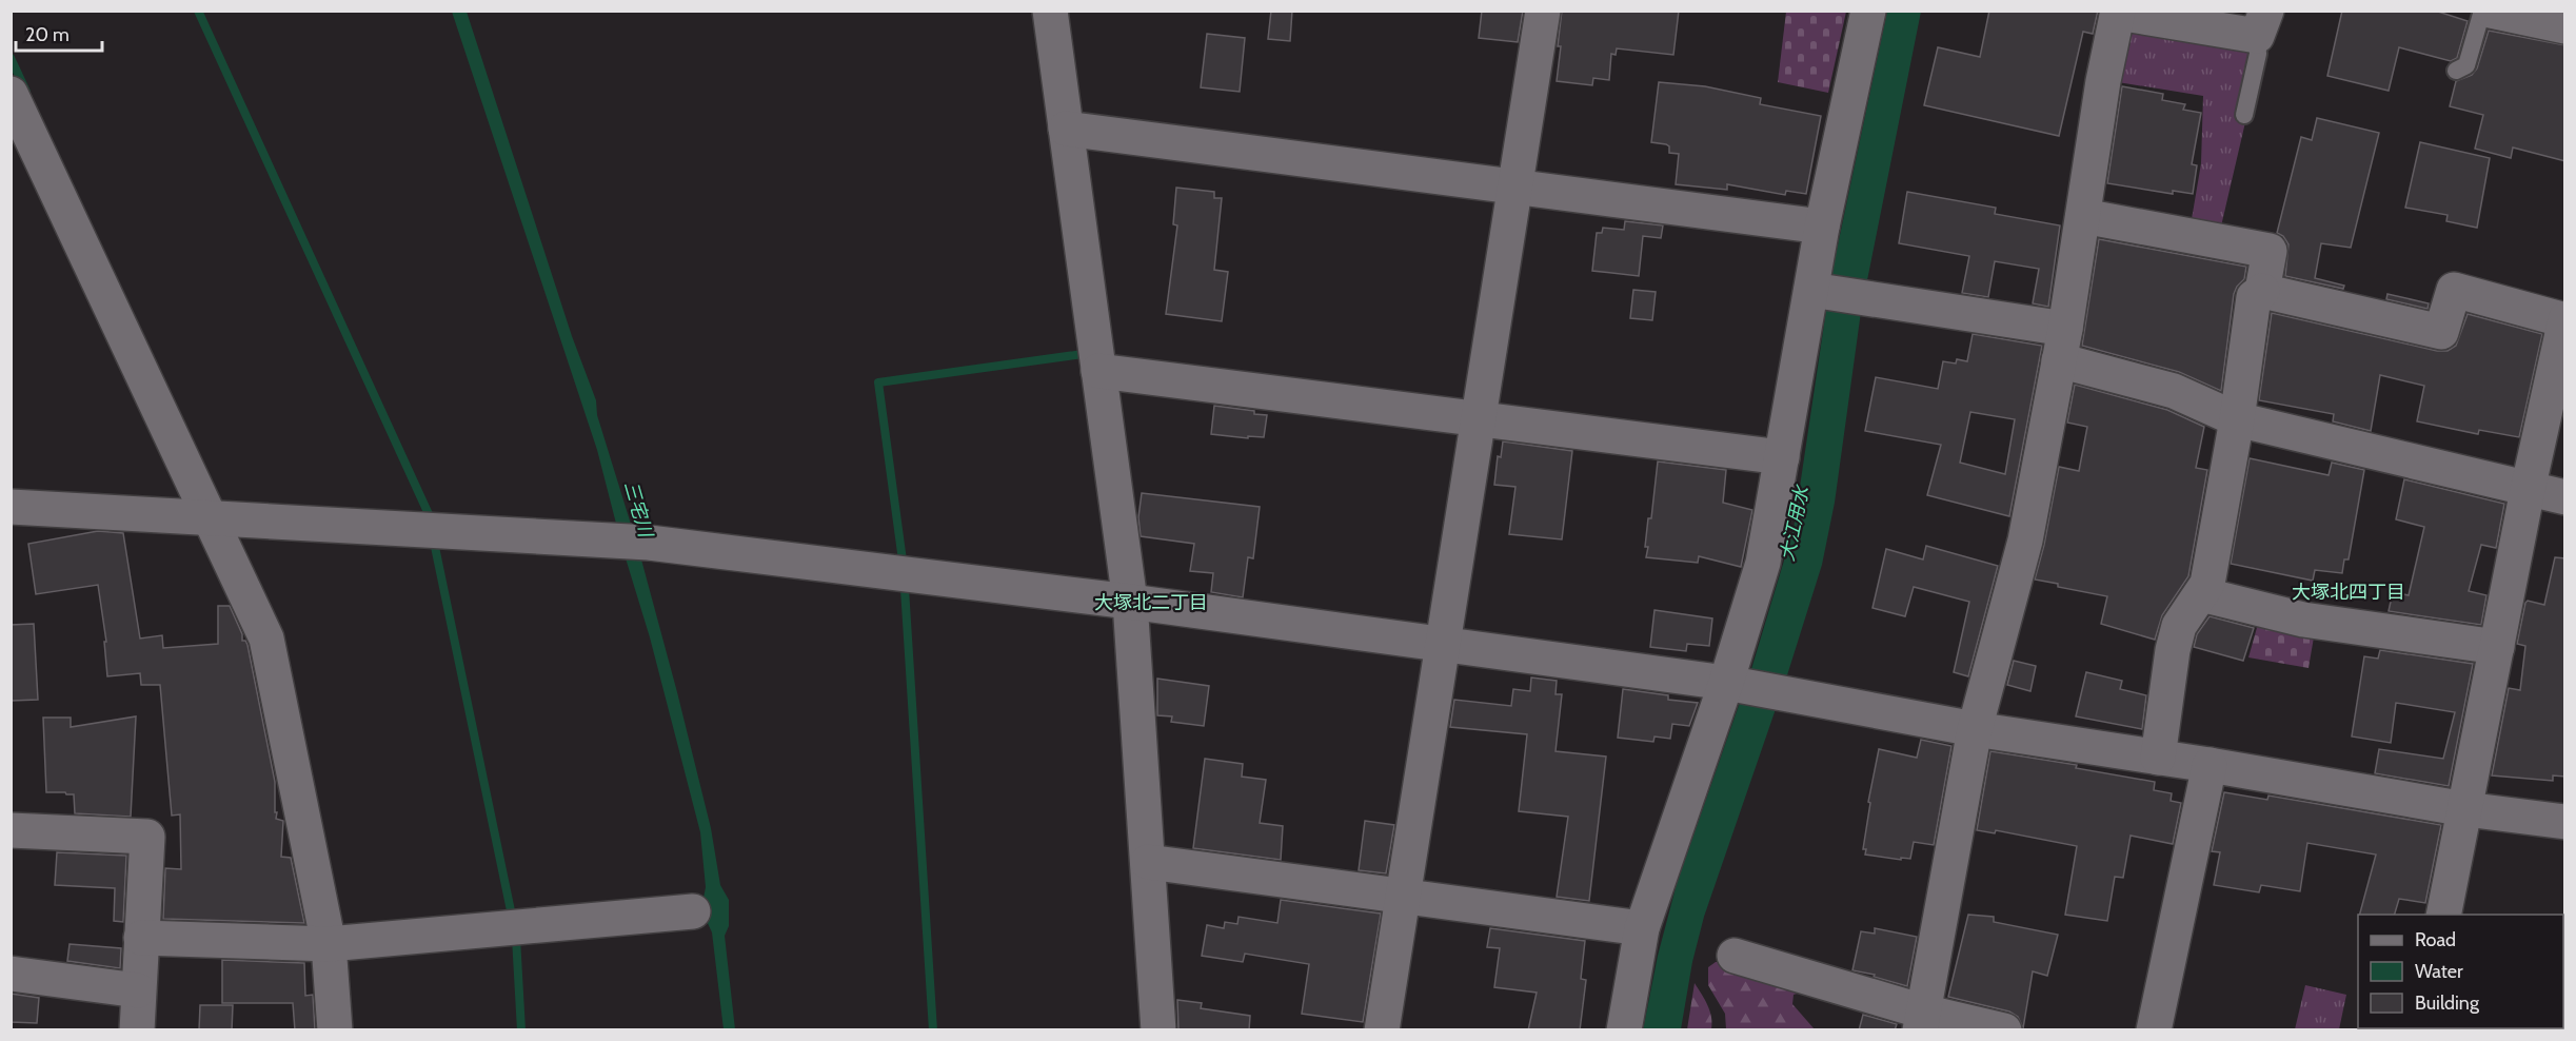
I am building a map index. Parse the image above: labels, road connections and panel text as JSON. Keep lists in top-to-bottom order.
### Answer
{
  "districts": ["大塚北四丁目", "大塚北二丁目"],
  "water": ["三宅川", "大江用水"],
  "legend": ["Road", "Water", "Building"],
  "scale_bar": "20 m"
}
